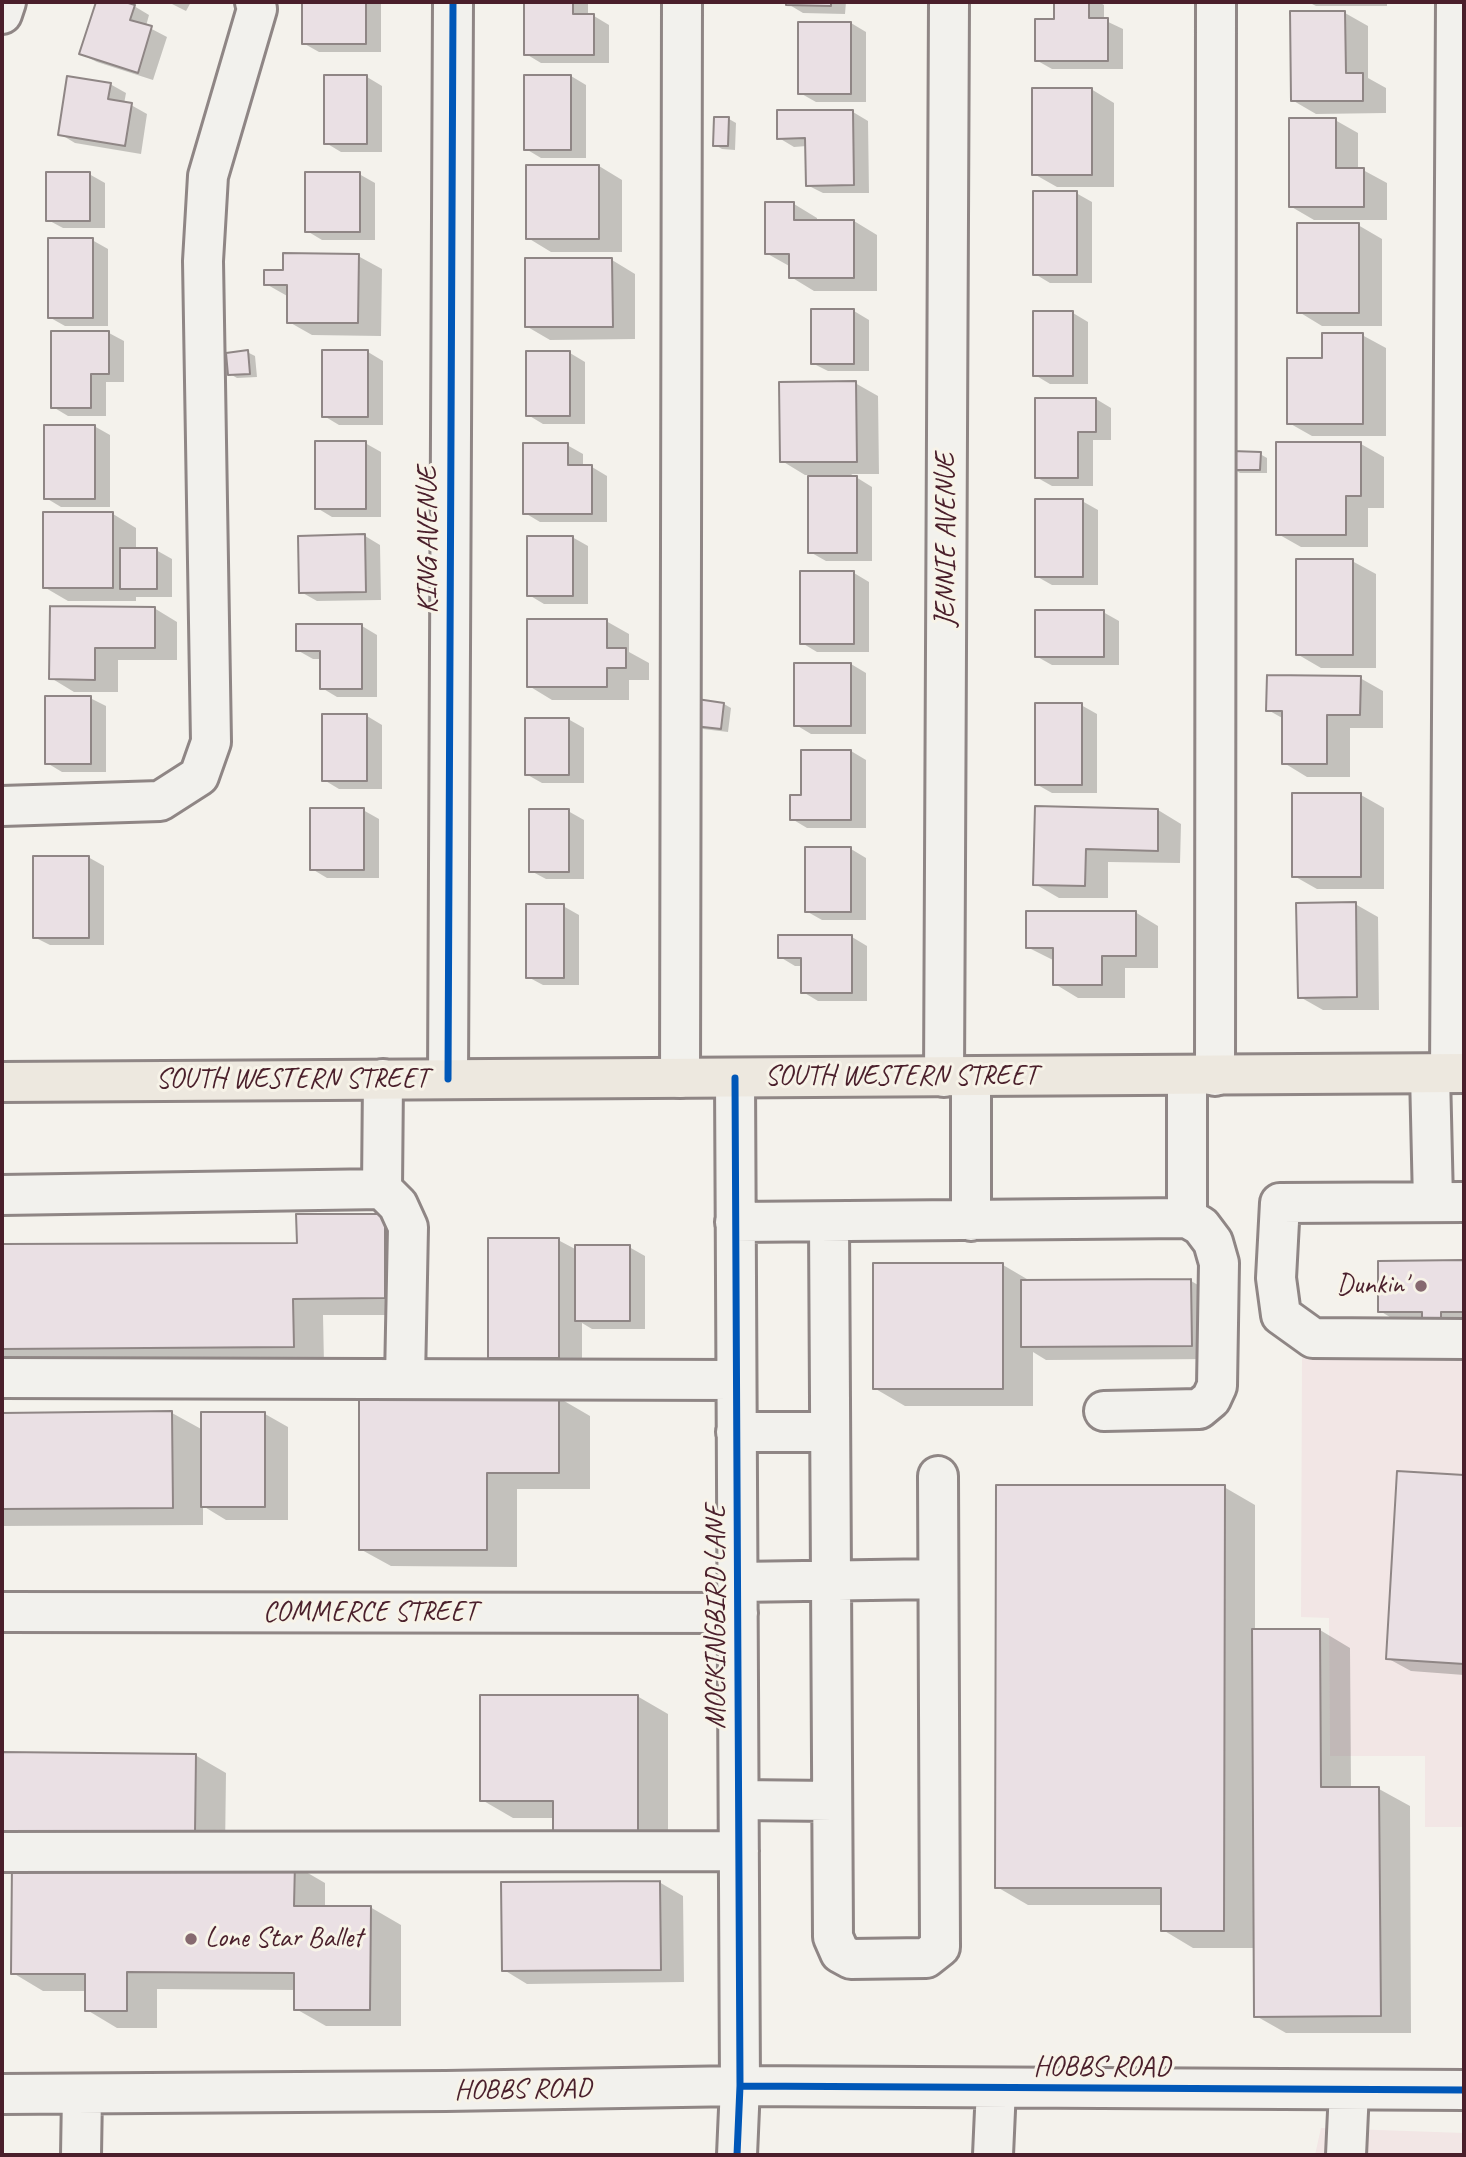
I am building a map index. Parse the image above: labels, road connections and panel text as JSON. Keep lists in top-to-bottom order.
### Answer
{
  "streets": {
    "main road": ["SOUTH WESTERN STREET"],
    "street": [
      "KING AVENUE",
      "JENNIE AVENUE",
      "COMMERCE STREET",
      "MOCKINGBIRD LANE",
      "HOBBS ROAD"
    ]
  },
  "crossings": [
    ["KING AVENUE", "SOUTH WESTERN STREET"],
    ["JENNIE AVENUE", "SOUTH WESTERN STREET"],
    ["SOUTH WESTERN STREET", "MOCKINGBIRD LANE"],
    ["COMMERCE STREET", "MOCKINGBIRD LANE"],
    ["MOCKINGBIRD LANE", "HOBBS ROAD"]
  ],
  "places": ["Dunkin'", "Lone Star Ballet"]
}
